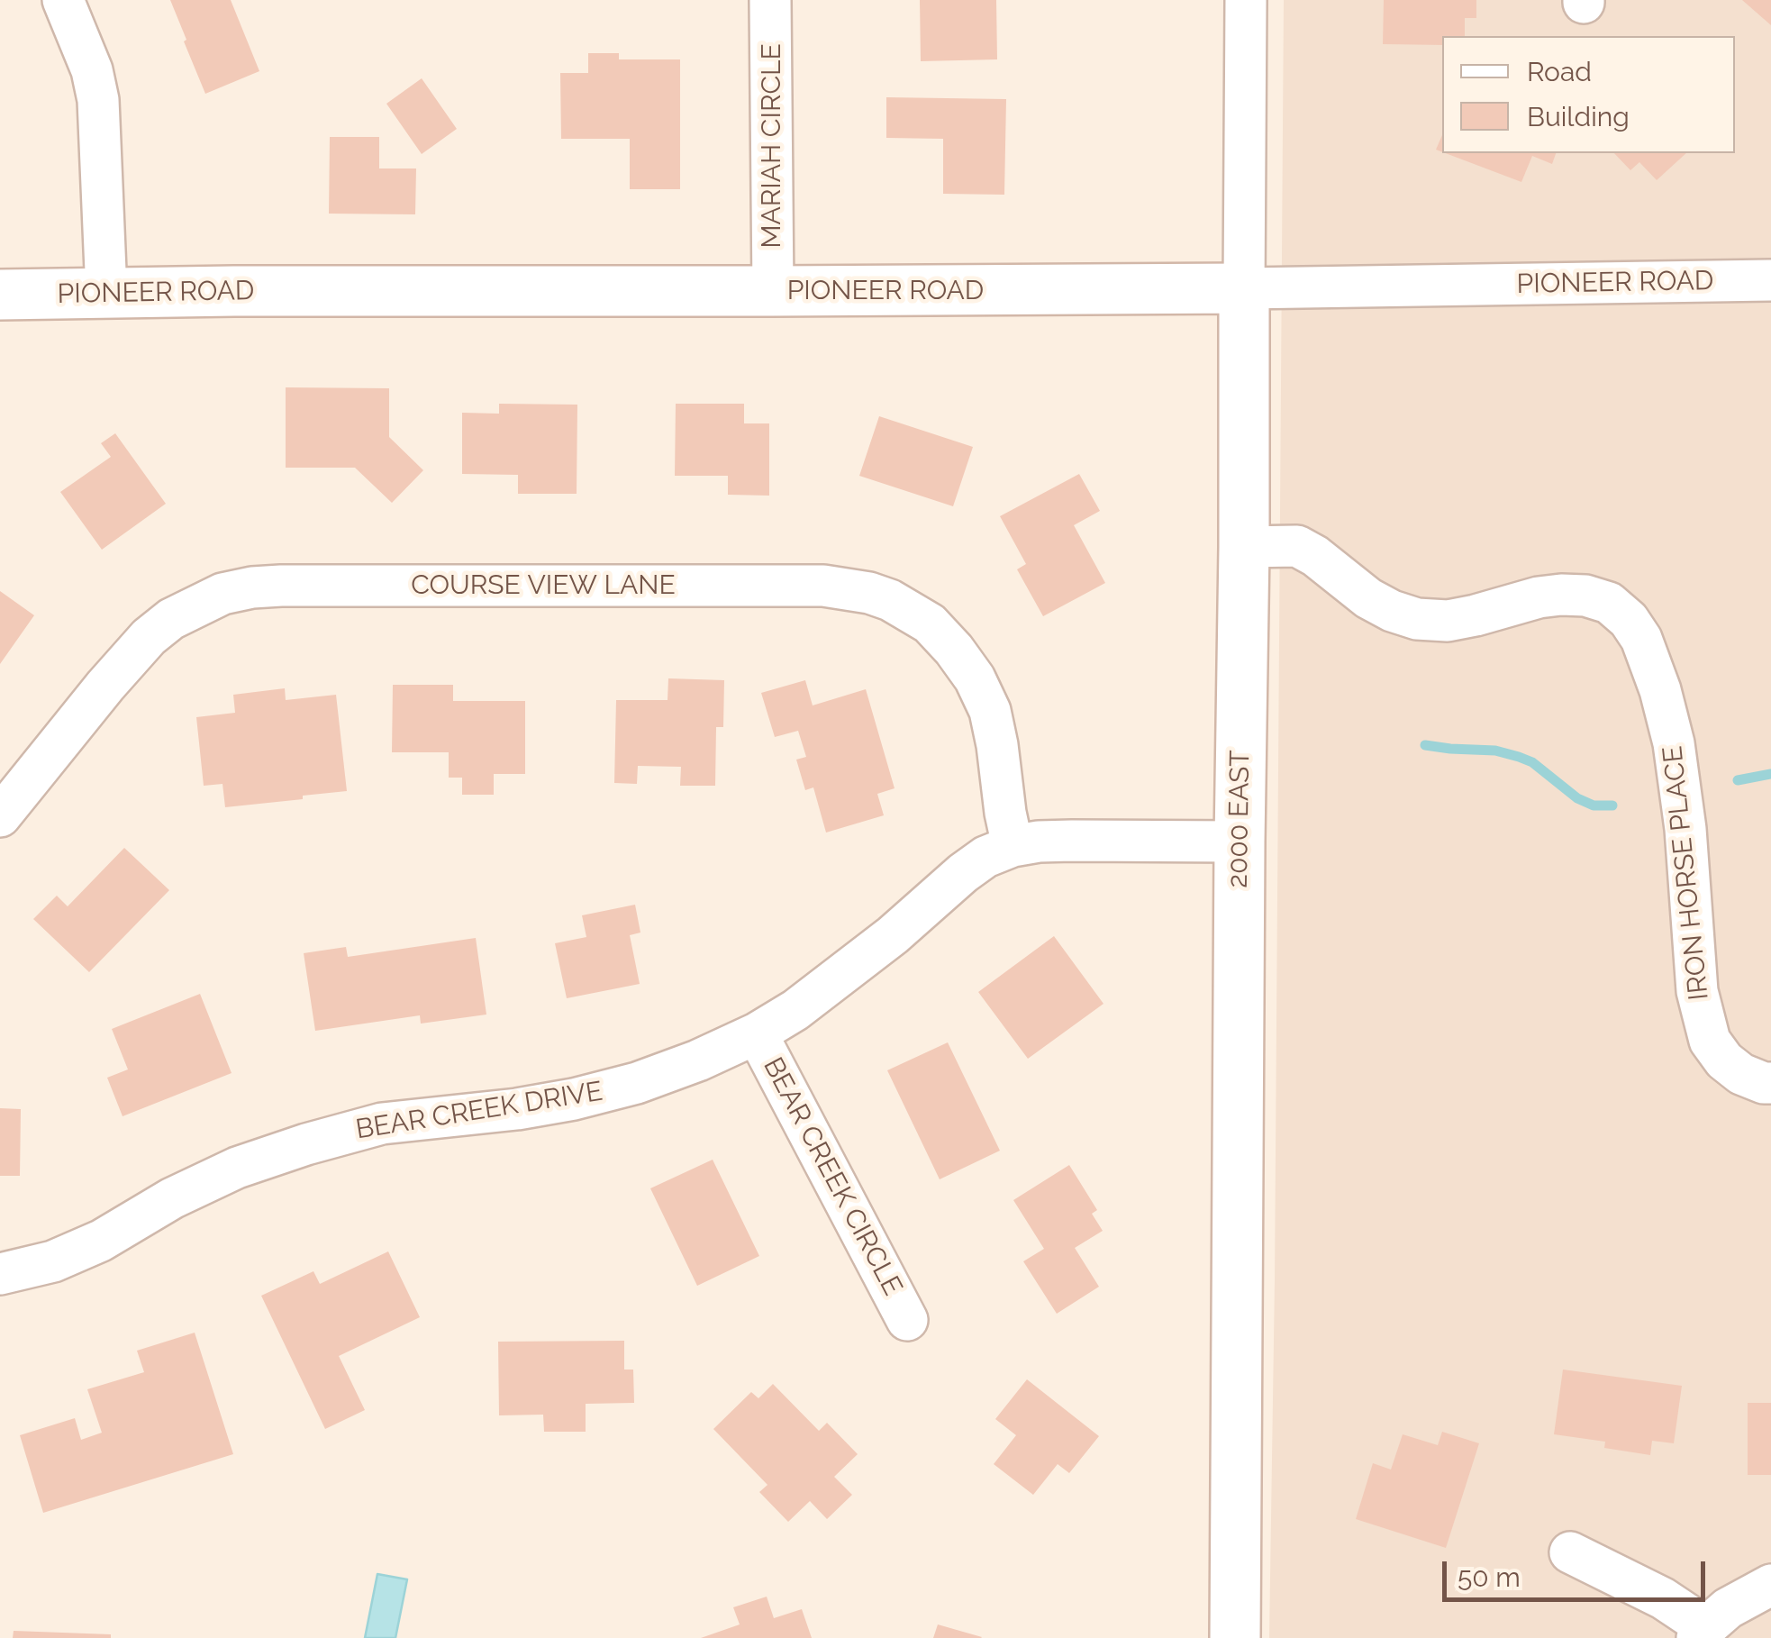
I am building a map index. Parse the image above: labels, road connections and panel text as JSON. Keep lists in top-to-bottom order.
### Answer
{
  "streets": {
    "street": [
      "MARIAH CIRCLE",
      "PIONEER ROAD",
      "COURSE VIEW LANE",
      "2000 EAST",
      "IRON HORSE PLACE",
      "BEAR CREEK DRIVE",
      "BEAR CREEK CIRCLE"
    ]
  },
  "crossings": [
    ["MARIAH CIRCLE", "PIONEER ROAD"],
    ["PIONEER ROAD", "2000 EAST"],
    ["COURSE VIEW LANE", "BEAR CREEK DRIVE"],
    ["2000 EAST", "IRON HORSE PLACE"],
    ["2000 EAST", "BEAR CREEK DRIVE"],
    ["BEAR CREEK DRIVE", "BEAR CREEK CIRCLE"]
  ],
  "legend": ["Road", "Building"],
  "scale_bar": "50 m"
}
